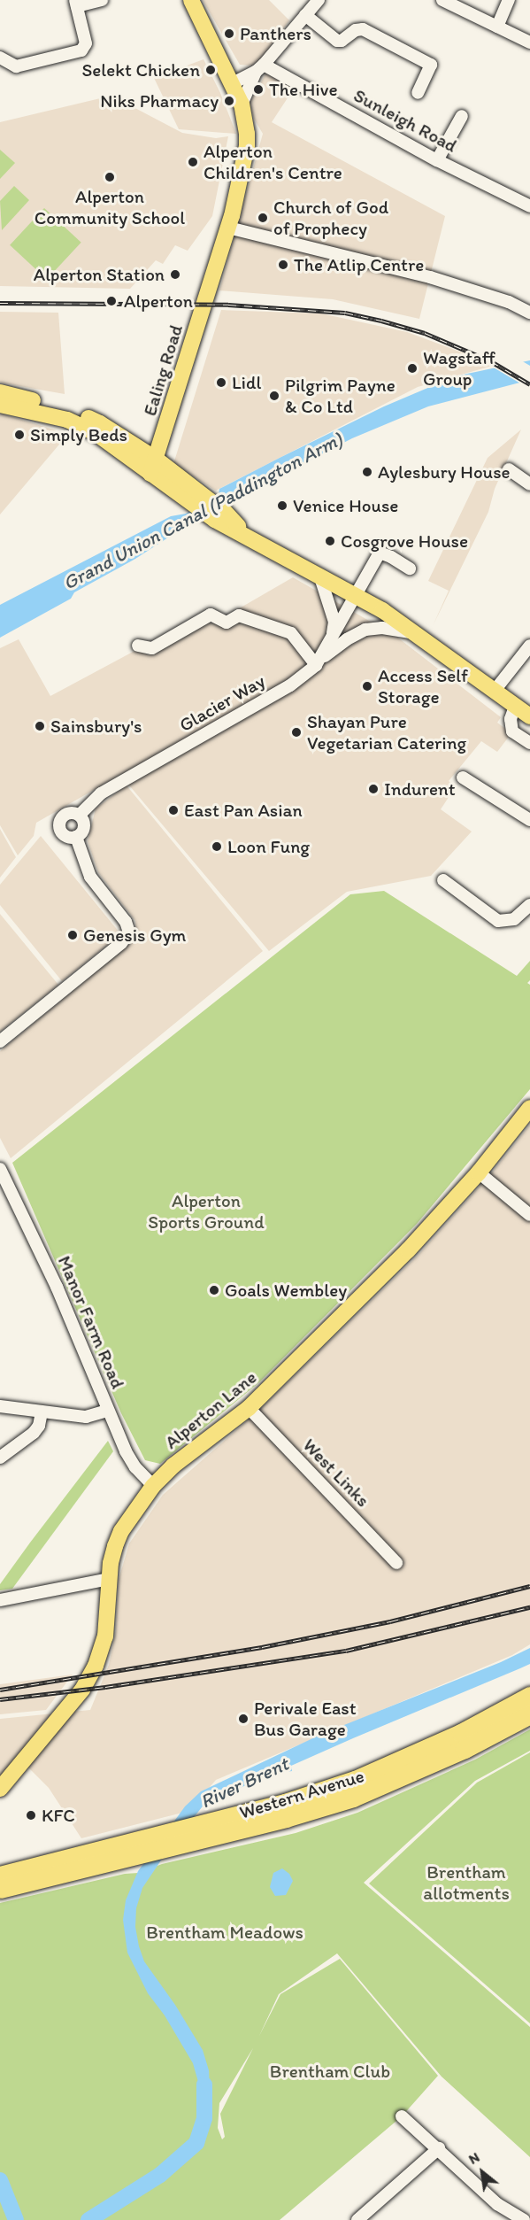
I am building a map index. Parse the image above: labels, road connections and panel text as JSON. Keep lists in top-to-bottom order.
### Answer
{
  "streets": {
    "highway": ["Western Avenue"],
    "main road": ["Ealing Road", "Alperton Lane"],
    "street": [
      "Sunleigh Road",
      "Glacier Way",
      "Manor Farm Road",
      "West Links"
    ]
  },
  "crossings": [
    ["Manor Farm Road", "Alperton Lane"],
    ["Alperton Lane", "West Links"]
  ],
  "water": ["Grand Union Canal (Paddington Arm)", "River Brent"],
  "parks": [
    "Alperton Sports Ground",
    "Brentham allotments",
    "Brentham Meadows",
    "Brentham Club"
  ],
  "places": [
    "Panthers",
    "Selekt Chicken",
    "The Hive",
    "Niks Pharmacy",
    "Alperton Children's Centre",
    "Alperton Community School",
    "Church of God of Prophecy",
    "The Atlip Centre",
    "Alperton Station",
    "Alperton",
    "Wagstaff Group",
    "Lidl",
    "Pilgrim Payne & Co Ltd",
    "Simply Beds",
    "Aylesbury House",
    "Venice House",
    "Cosgrove House",
    "Access Self Storage",
    "Sainsbury's",
    "Shayan Pure Vegetarian Catering",
    "Indurent",
    "East Pan Asian",
    "Loon Fung",
    "Genesis Gym",
    "Goals Wembley",
    "Perivale East Bus Garage",
    "KFC"
  ],
  "north": "top left"
}
